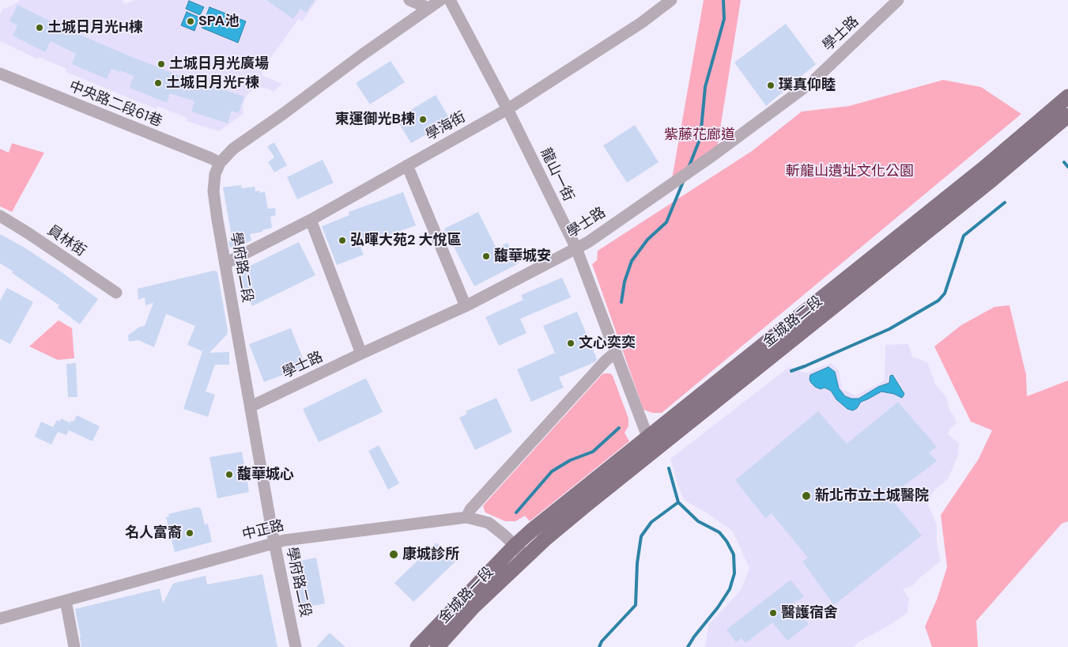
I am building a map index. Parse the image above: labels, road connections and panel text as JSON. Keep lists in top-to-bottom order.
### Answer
{
  "streets": {
    "main road": ["金城路二段", "金城路一段"],
    "street": [
      "學士路",
      "中央路二段61巷",
      "學海街",
      "龍山一街",
      "員林街",
      "學府路二段",
      "中正路"
    ]
  },
  "crossings": [
    ["學士路", "龍山一街"],
    ["學士路", "學府路二段"],
    ["中央路二段61巷", "學府路二段"],
    ["學海街", "龍山一街"],
    ["學海街", "學府路二段"],
    ["龍山一街", "金城路二段"],
    ["學府路二段", "中正路"],
    ["金城路二段", "中正路"],
    ["金城路二段", "金城路一段"],
    ["中正路", "金城路一段"]
  ],
  "parks": ["紫藤花廊道", "斬龍山遺址文化公園"],
  "places": [
    "SPA池",
    "土城日月光H棟",
    "土城日月光廣場",
    "土城日月光F棟",
    "璞真仰睦",
    "東運御光B棟",
    "弘暉大苑2 大悅區",
    "馥華城安",
    "文心奕奕",
    "馥華城心",
    "新北市立土城醫院",
    "名人富裔",
    "康城診所",
    "醫護宿舍"
  ]
}
